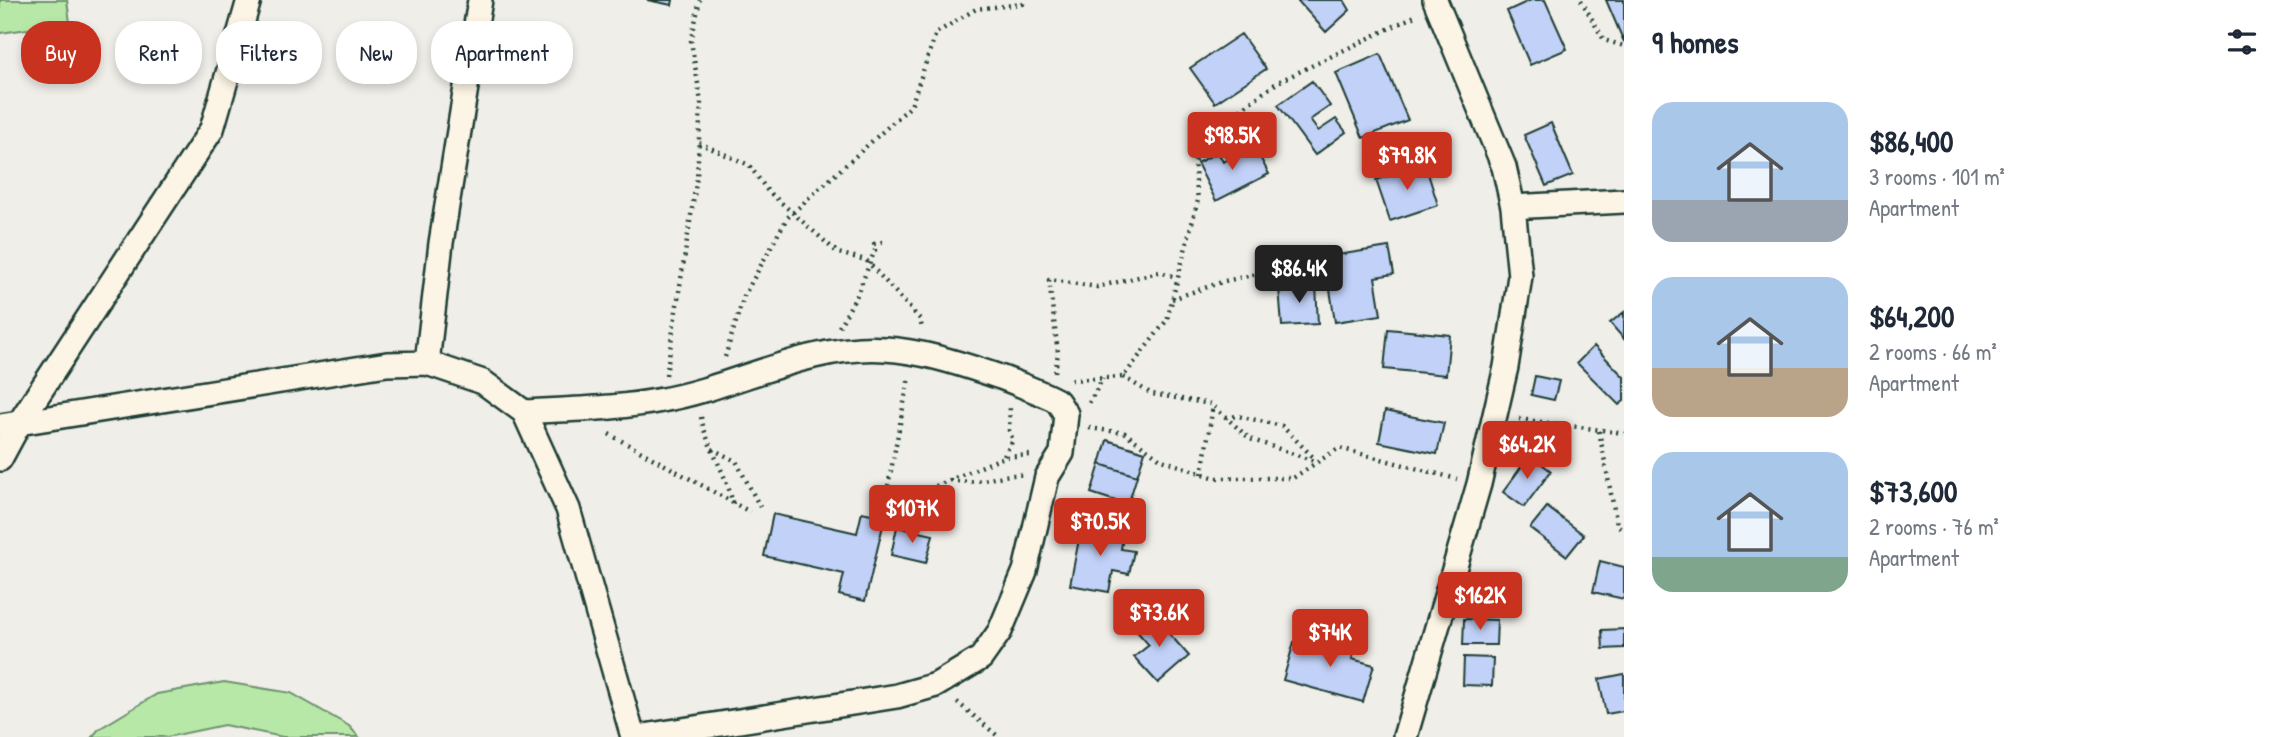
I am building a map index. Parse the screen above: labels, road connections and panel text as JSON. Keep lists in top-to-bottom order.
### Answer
{
  "page": {
    "heading": "9 homes",
    "chip": [
      "Buy",
      "Rent",
      "Filters",
      "New",
      "Apartment"
    ],
    "list": [
      {
        "name": "$86,400",
        "note": "3 rooms · 101 m² · Apartment"
      },
      {
        "name": "$64,200",
        "note": "2 rooms · 66 m² · Apartment"
      },
      {
        "name": "$73,600",
        "note": "2 rooms · 76 m² · Apartment"
      }
    ],
    "price": [
      "$98.5K",
      "$79.8K",
      "$86.4K",
      "$64.2K",
      "$107K",
      "$70.5K",
      "$162K",
      "$73.6K",
      "$74K"
    ]
  }
}
